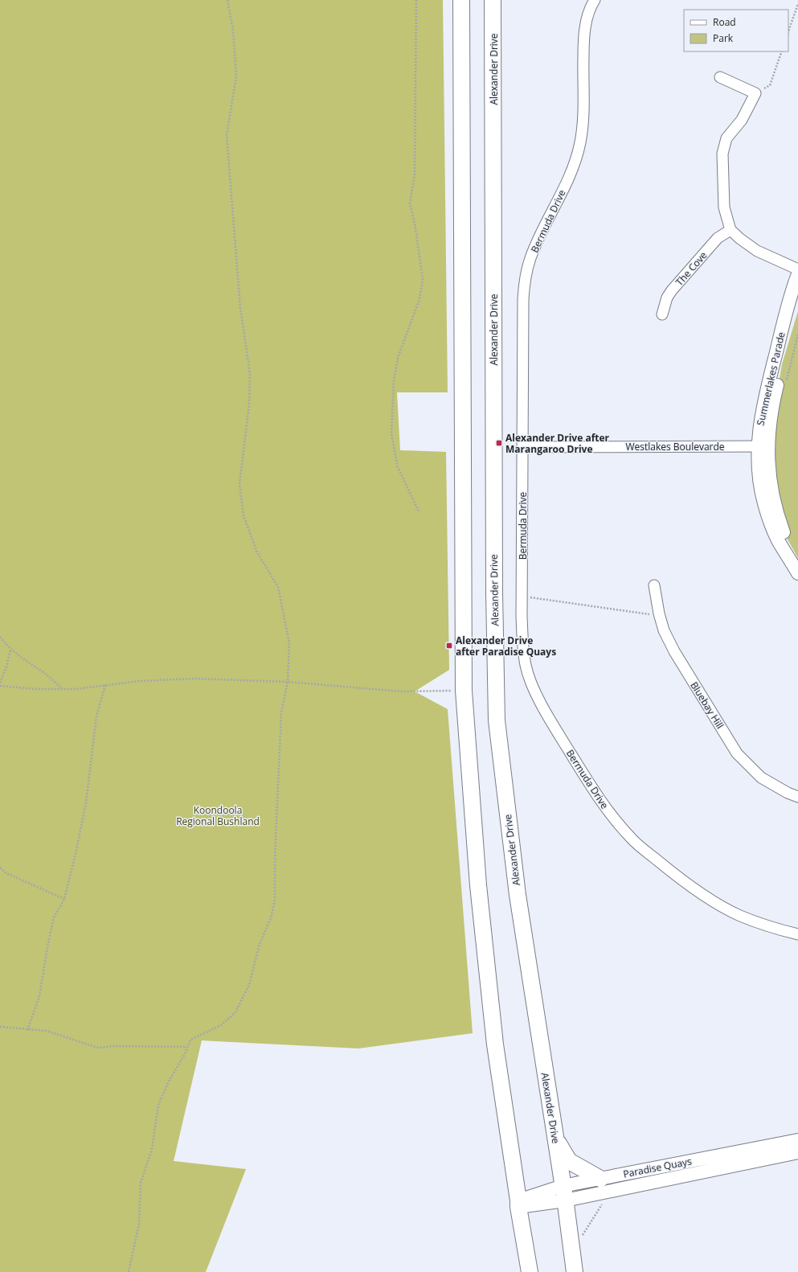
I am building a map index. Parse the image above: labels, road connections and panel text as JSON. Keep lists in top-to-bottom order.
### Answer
{
  "streets": {
    "main road": ["Alexander Drive"],
    "street": [
      "Bermuda Drive",
      "The Cove",
      "Summerlakes Parade",
      "Westlakes Boulevarde",
      "Bluebay Hill",
      "Paradise Quays"
    ]
  },
  "crossings": [
    ["Alexander Drive", "Paradise Quays"],
    ["Bermuda Drive", "Westlakes Boulevarde"],
    ["Summerlakes Parade", "Westlakes Boulevarde"]
  ],
  "parks": ["Koondoola Regional Bushland"],
  "places": {
    "transit": ["Alexander Drive after Marangaroo Drive", "Alexander Drive after Paradise Quays"]
  },
  "legend": ["Road", "Park"]
}
